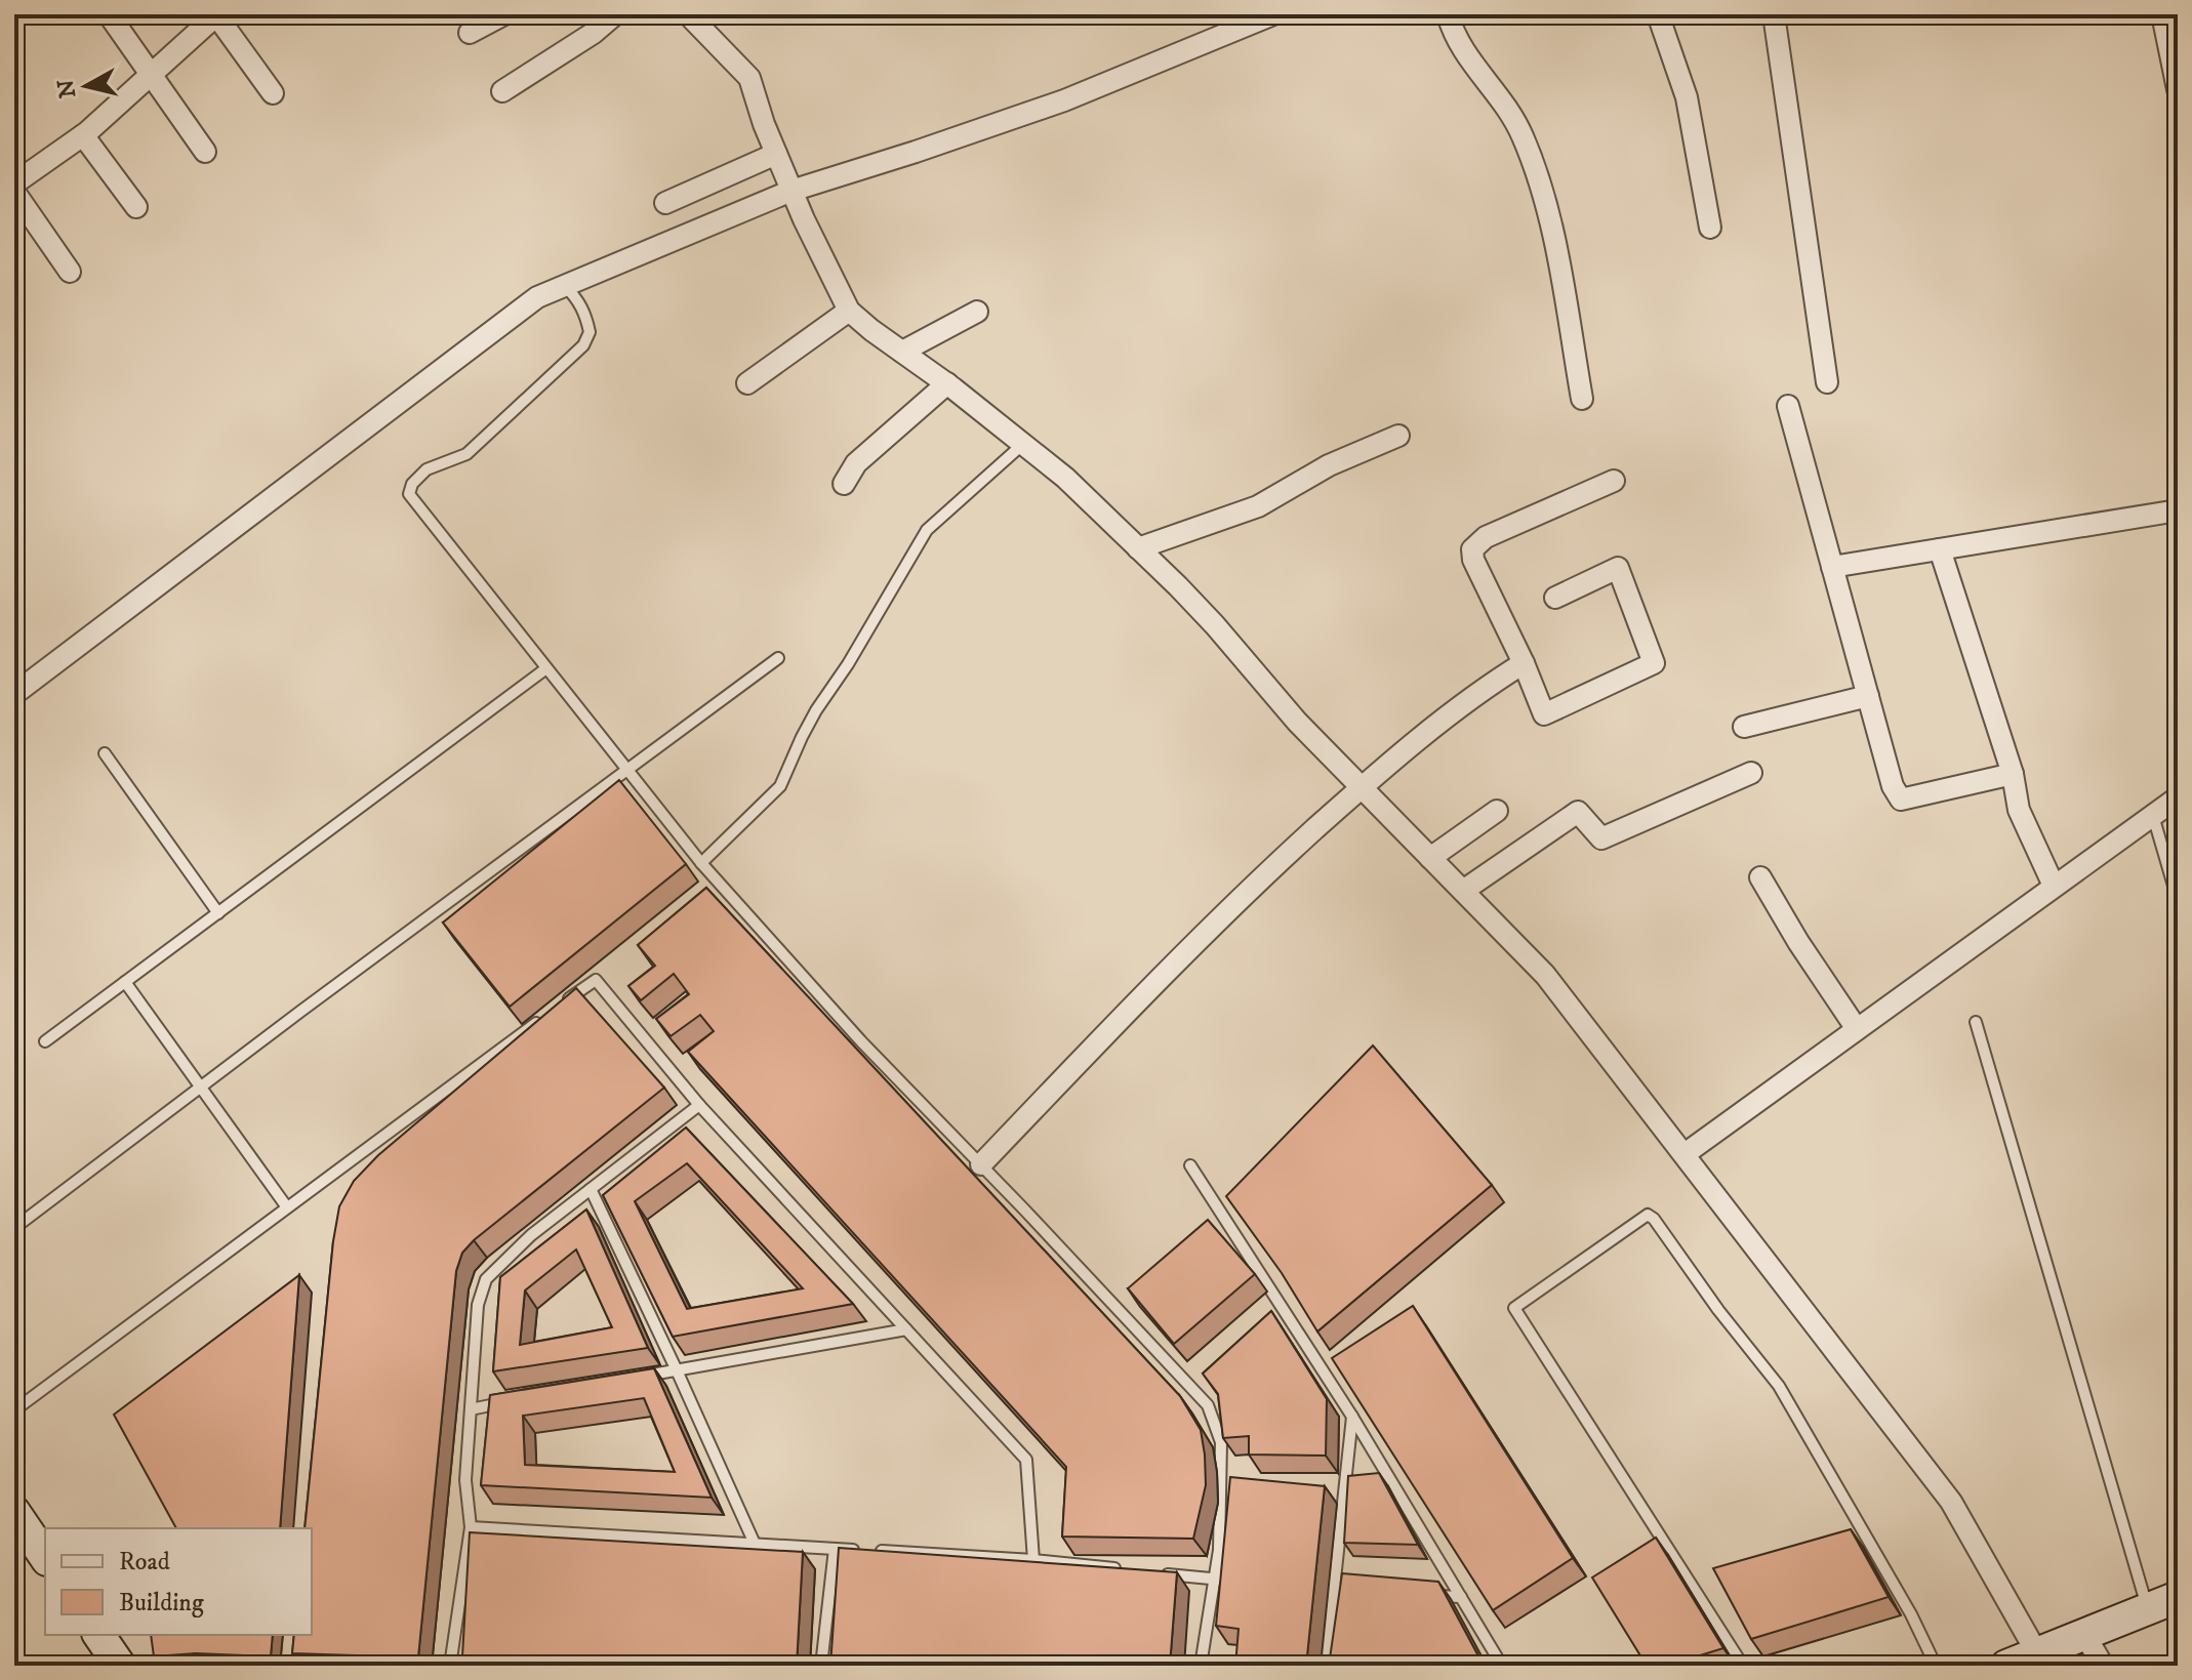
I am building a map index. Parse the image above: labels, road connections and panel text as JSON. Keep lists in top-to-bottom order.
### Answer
{
  "legend": ["Road", "Building"],
  "north": "left"
}
